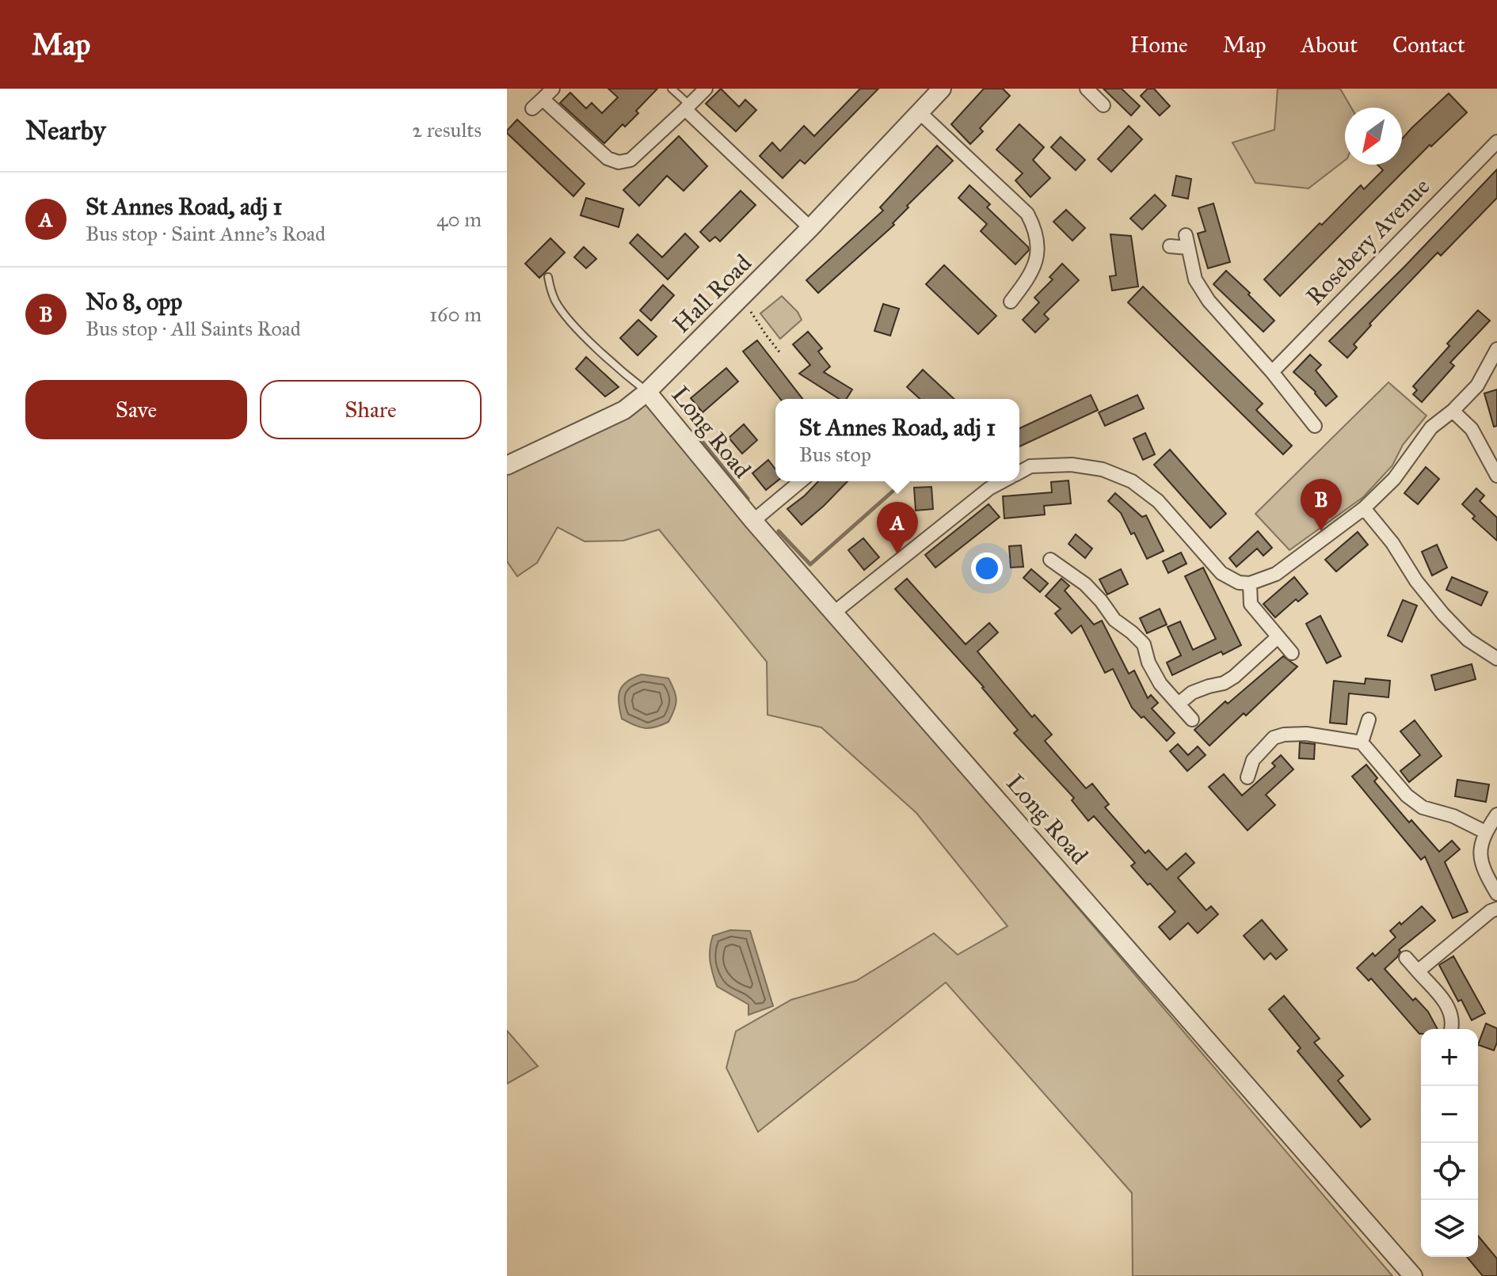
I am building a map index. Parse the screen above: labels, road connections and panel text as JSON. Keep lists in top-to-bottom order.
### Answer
{
  "streets": {
    "street": ["Rosebery Avenue", "Hall Road", "Long Road"]
  },
  "crossings": [
    ["Hall Road", "Long Road"]
  ],
  "north": "bottom left",
  "page": {
    "header": "Map",
    "nav": [
      "Home",
      "Map",
      "About",
      "Contact"
    ],
    "heading": ["Nearby", "2 results"],
    "list": [
      {
        "mark": "A",
        "name": "St Annes Road, adj 1",
        "note": "Bus stop · Saint Anne's Road",
        "value": "40 m"
      },
      {
        "mark": "B",
        "name": "No 8, opp",
        "note": "Bus stop · All Saints Road",
        "value": "160 m"
      }
    ],
    "buttons": ["Save", "Share"],
    "popup": ["St Annes Road, adj 1", "Bus stop"],
    "pins": ["B", "A"],
    "map_buttons": ["+", "−"]
  }
}
